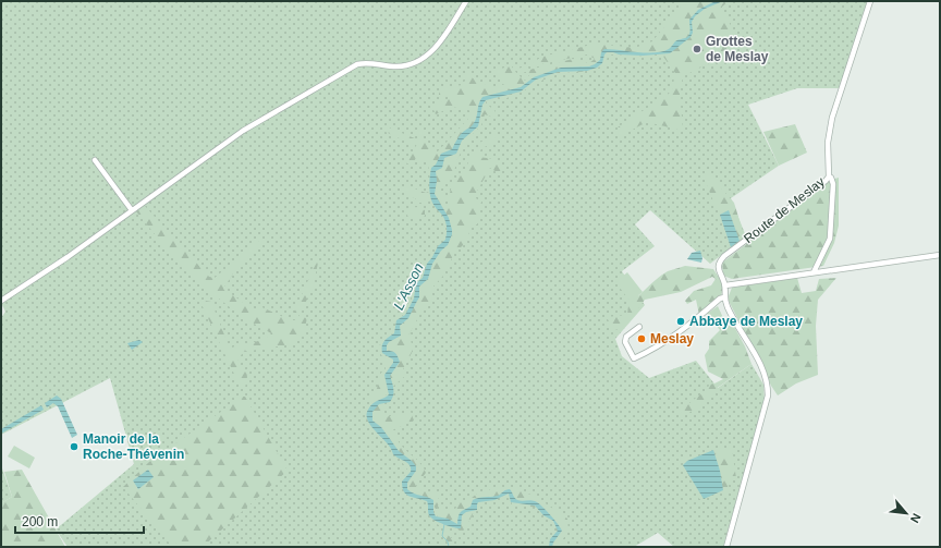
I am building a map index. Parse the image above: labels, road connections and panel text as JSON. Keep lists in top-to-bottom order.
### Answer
{
  "streets": {
    "street": ["Route de Meslay"]
  },
  "water": ["L'Asson"],
  "places": [
    "Grottes de Meslay",
    "Abbaye de Meslay",
    "Meslay",
    "Manoir de la Roche-Thévenin"
  ],
  "scale_bar": "200 m",
  "north": "bottom right"
}
